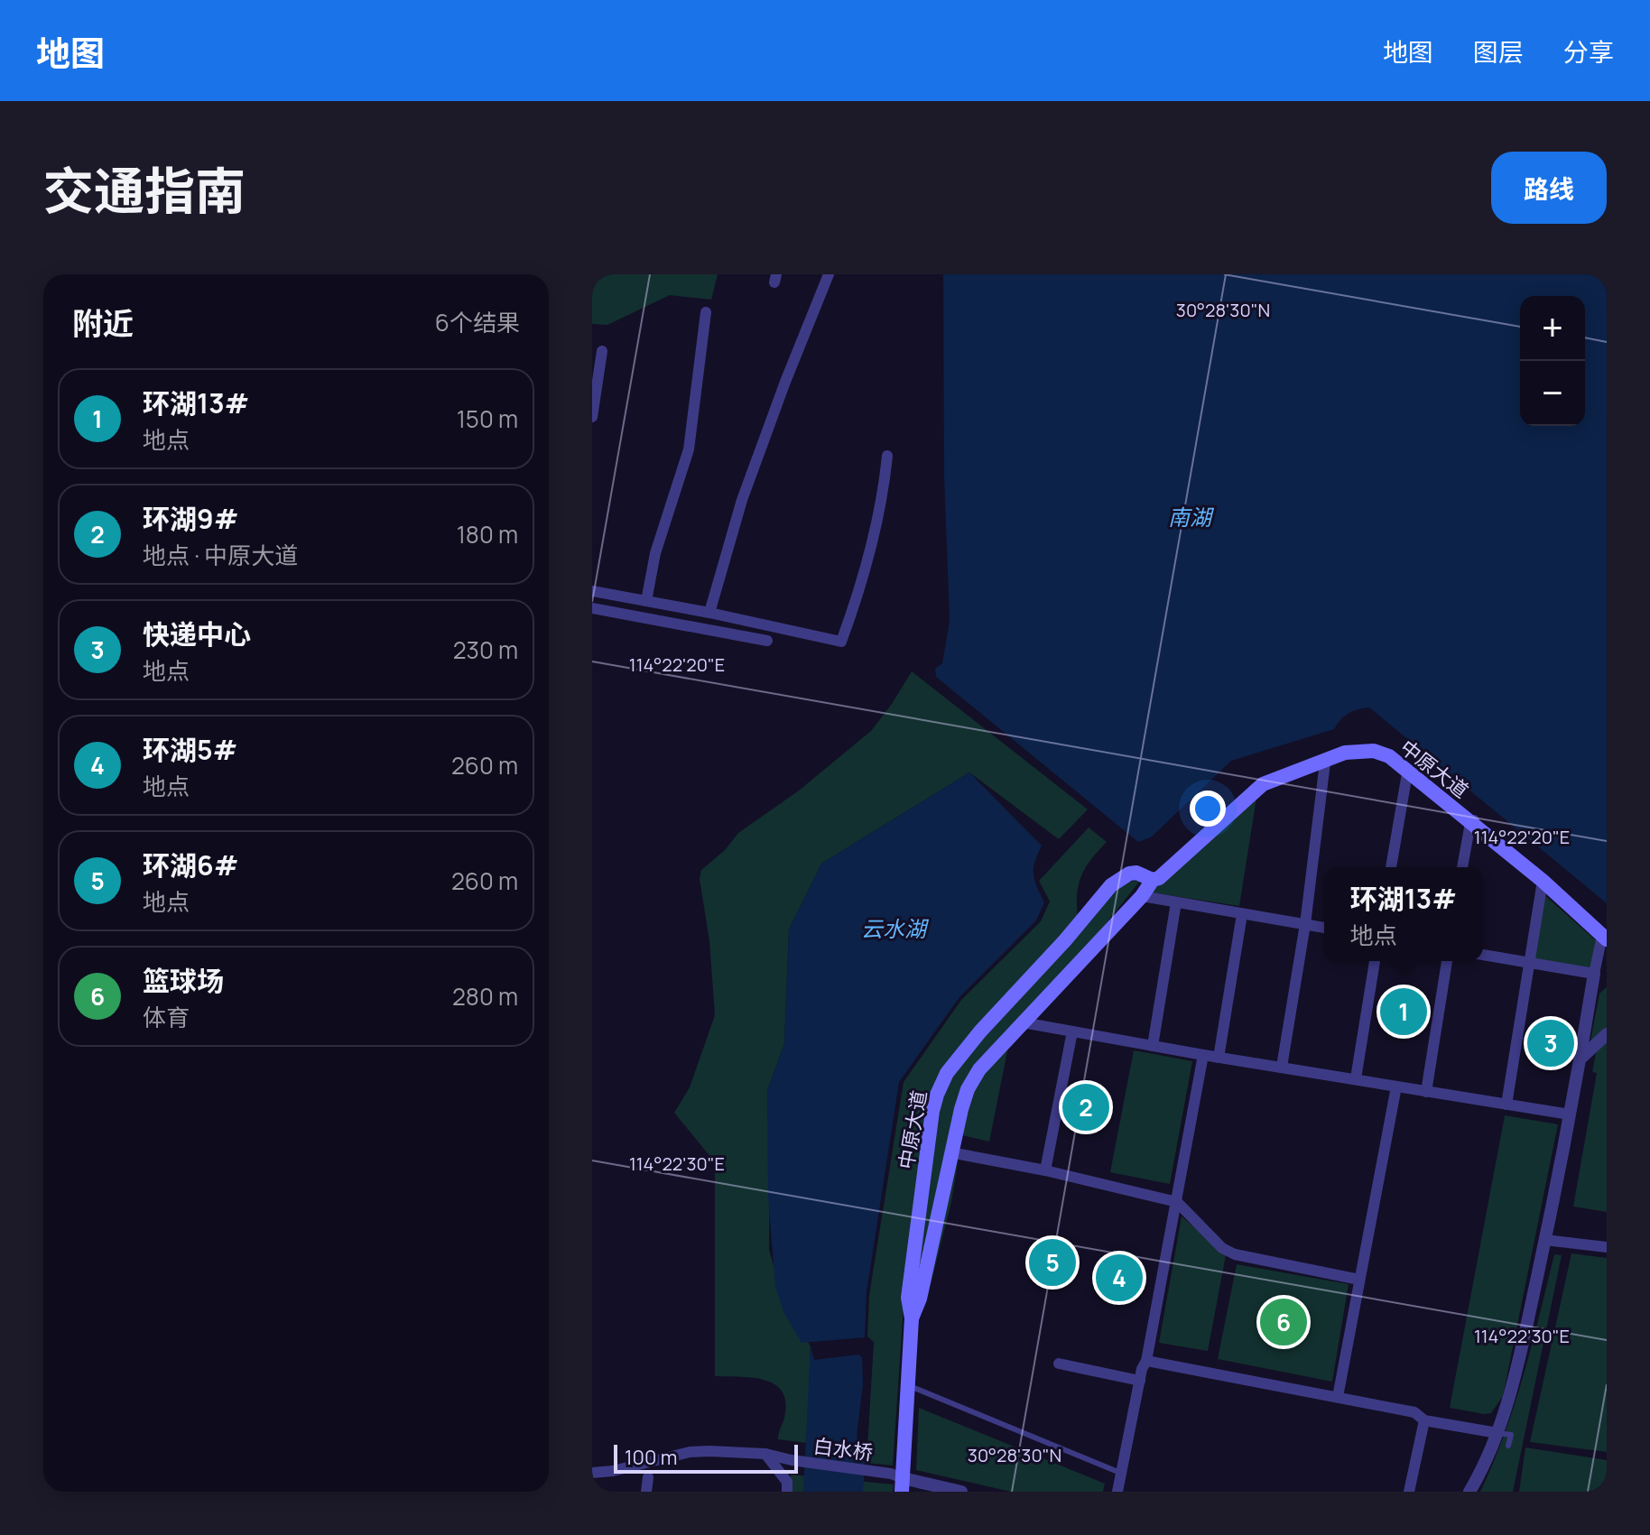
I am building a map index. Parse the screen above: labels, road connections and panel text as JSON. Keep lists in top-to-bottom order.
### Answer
{
  "streets": {
    "main road": ["中原大道"],
    "street": ["白水桥"]
  },
  "crossings": [
    ["中原大道", "白水桥"]
  ],
  "water": ["南湖", "云水湖"],
  "scale_bar": "100 m",
  "page": {
    "header": "地图",
    "nav": ["地图", "图层", "分享"],
    "title": "交通指南",
    "buttons": "路线",
    "heading": ["附近", "6个结果"],
    "map_buttons": ["+", "−"],
    "list": [
      {
        "mark": "1",
        "name": "环湖13#",
        "note": "地点",
        "value": "150 m"
      },
      {
        "mark": "2",
        "name": "环湖9#",
        "note": "地点 · 中原大道",
        "value": "180 m"
      },
      {
        "mark": "3",
        "name": "快递中心",
        "note": "地点",
        "value": "230 m"
      },
      {
        "mark": "4",
        "name": "环湖5#",
        "note": "地点",
        "value": "260 m"
      },
      {
        "mark": "5",
        "name": "环湖6#",
        "note": "地点",
        "value": "260 m"
      },
      {
        "mark": "6",
        "name": "篮球场",
        "note": "体育",
        "value": "280 m"
      }
    ],
    "popup": ["环湖13#", "地点"],
    "pins": [
      "1",
      "3",
      "2",
      "5",
      "4",
      "6"
    ],
    "scale": "100 m"
  },
  "coordinates": ["30°28'30\"N", "114°22'20\"E", "114°22'30\"E"]
}
